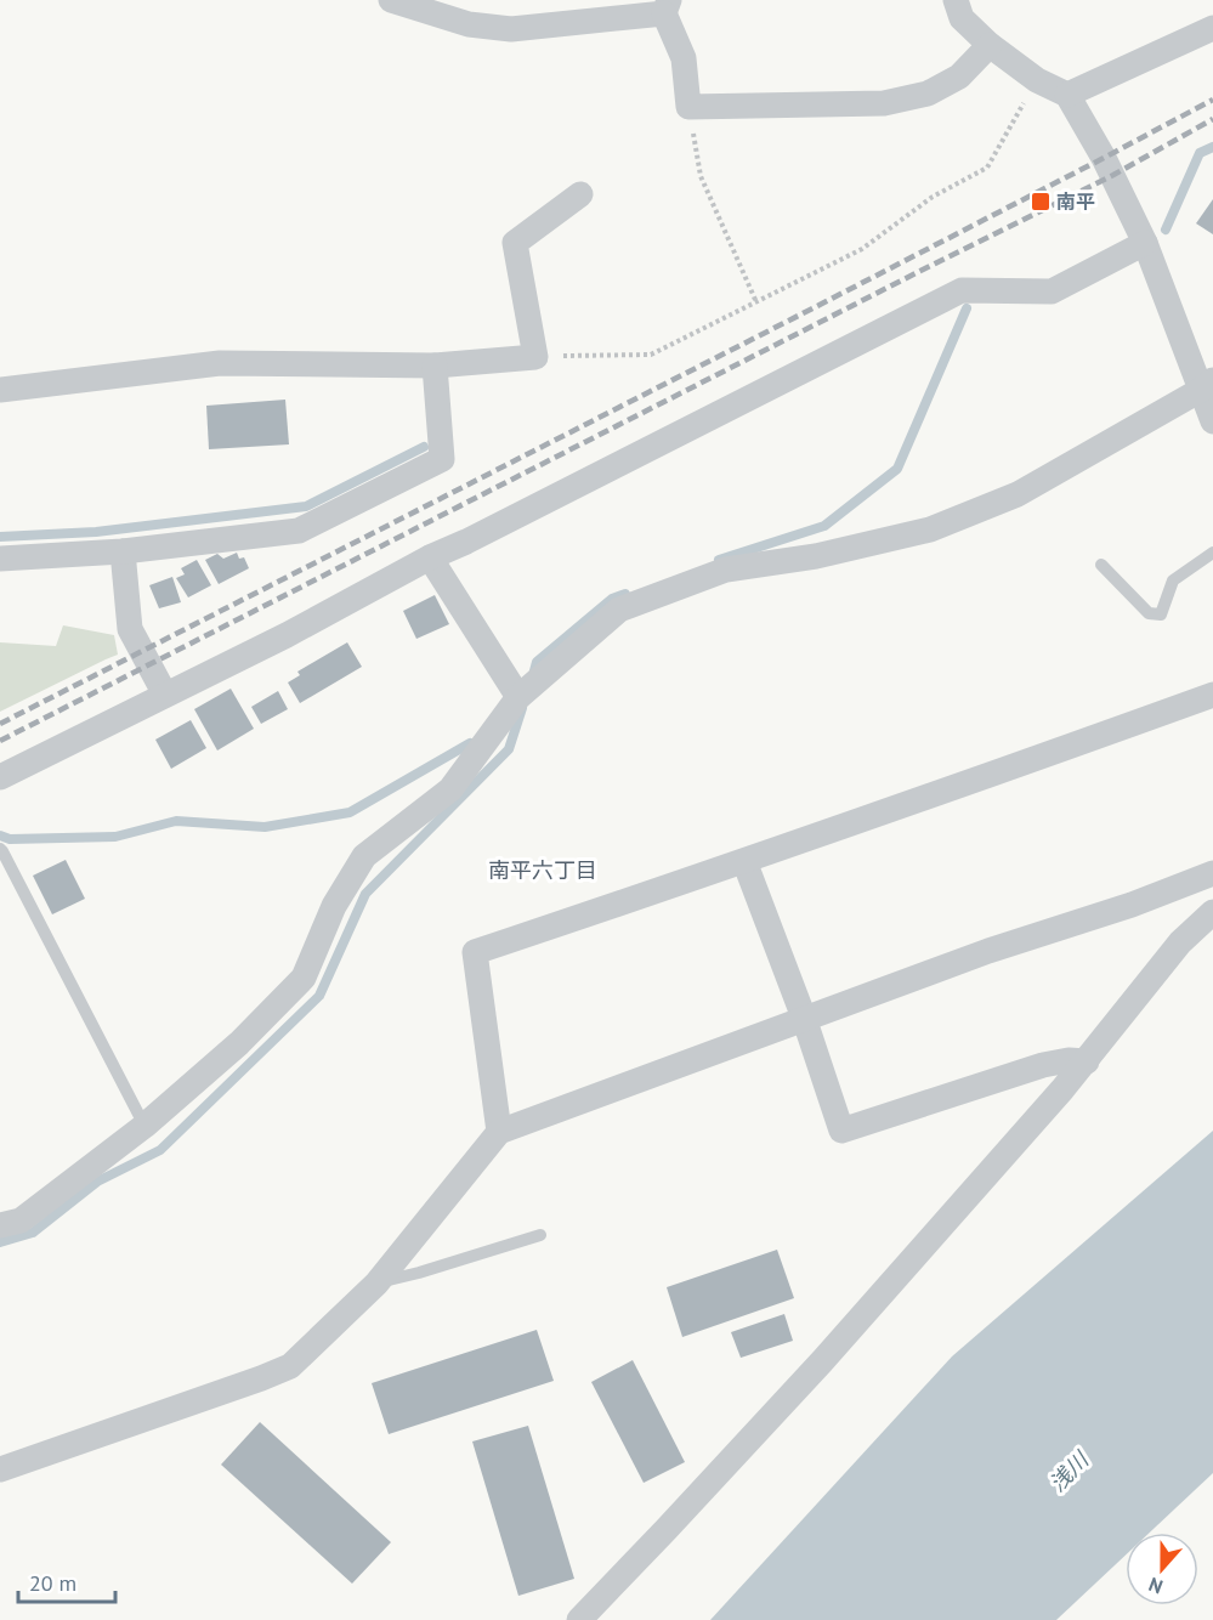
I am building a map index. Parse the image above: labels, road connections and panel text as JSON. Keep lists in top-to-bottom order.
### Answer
{
  "districts": ["南平六丁目"],
  "water": ["浅川"],
  "places": {
    "transit": ["南平"]
  },
  "scale_bar": "20 m",
  "north": "bottom"
}
